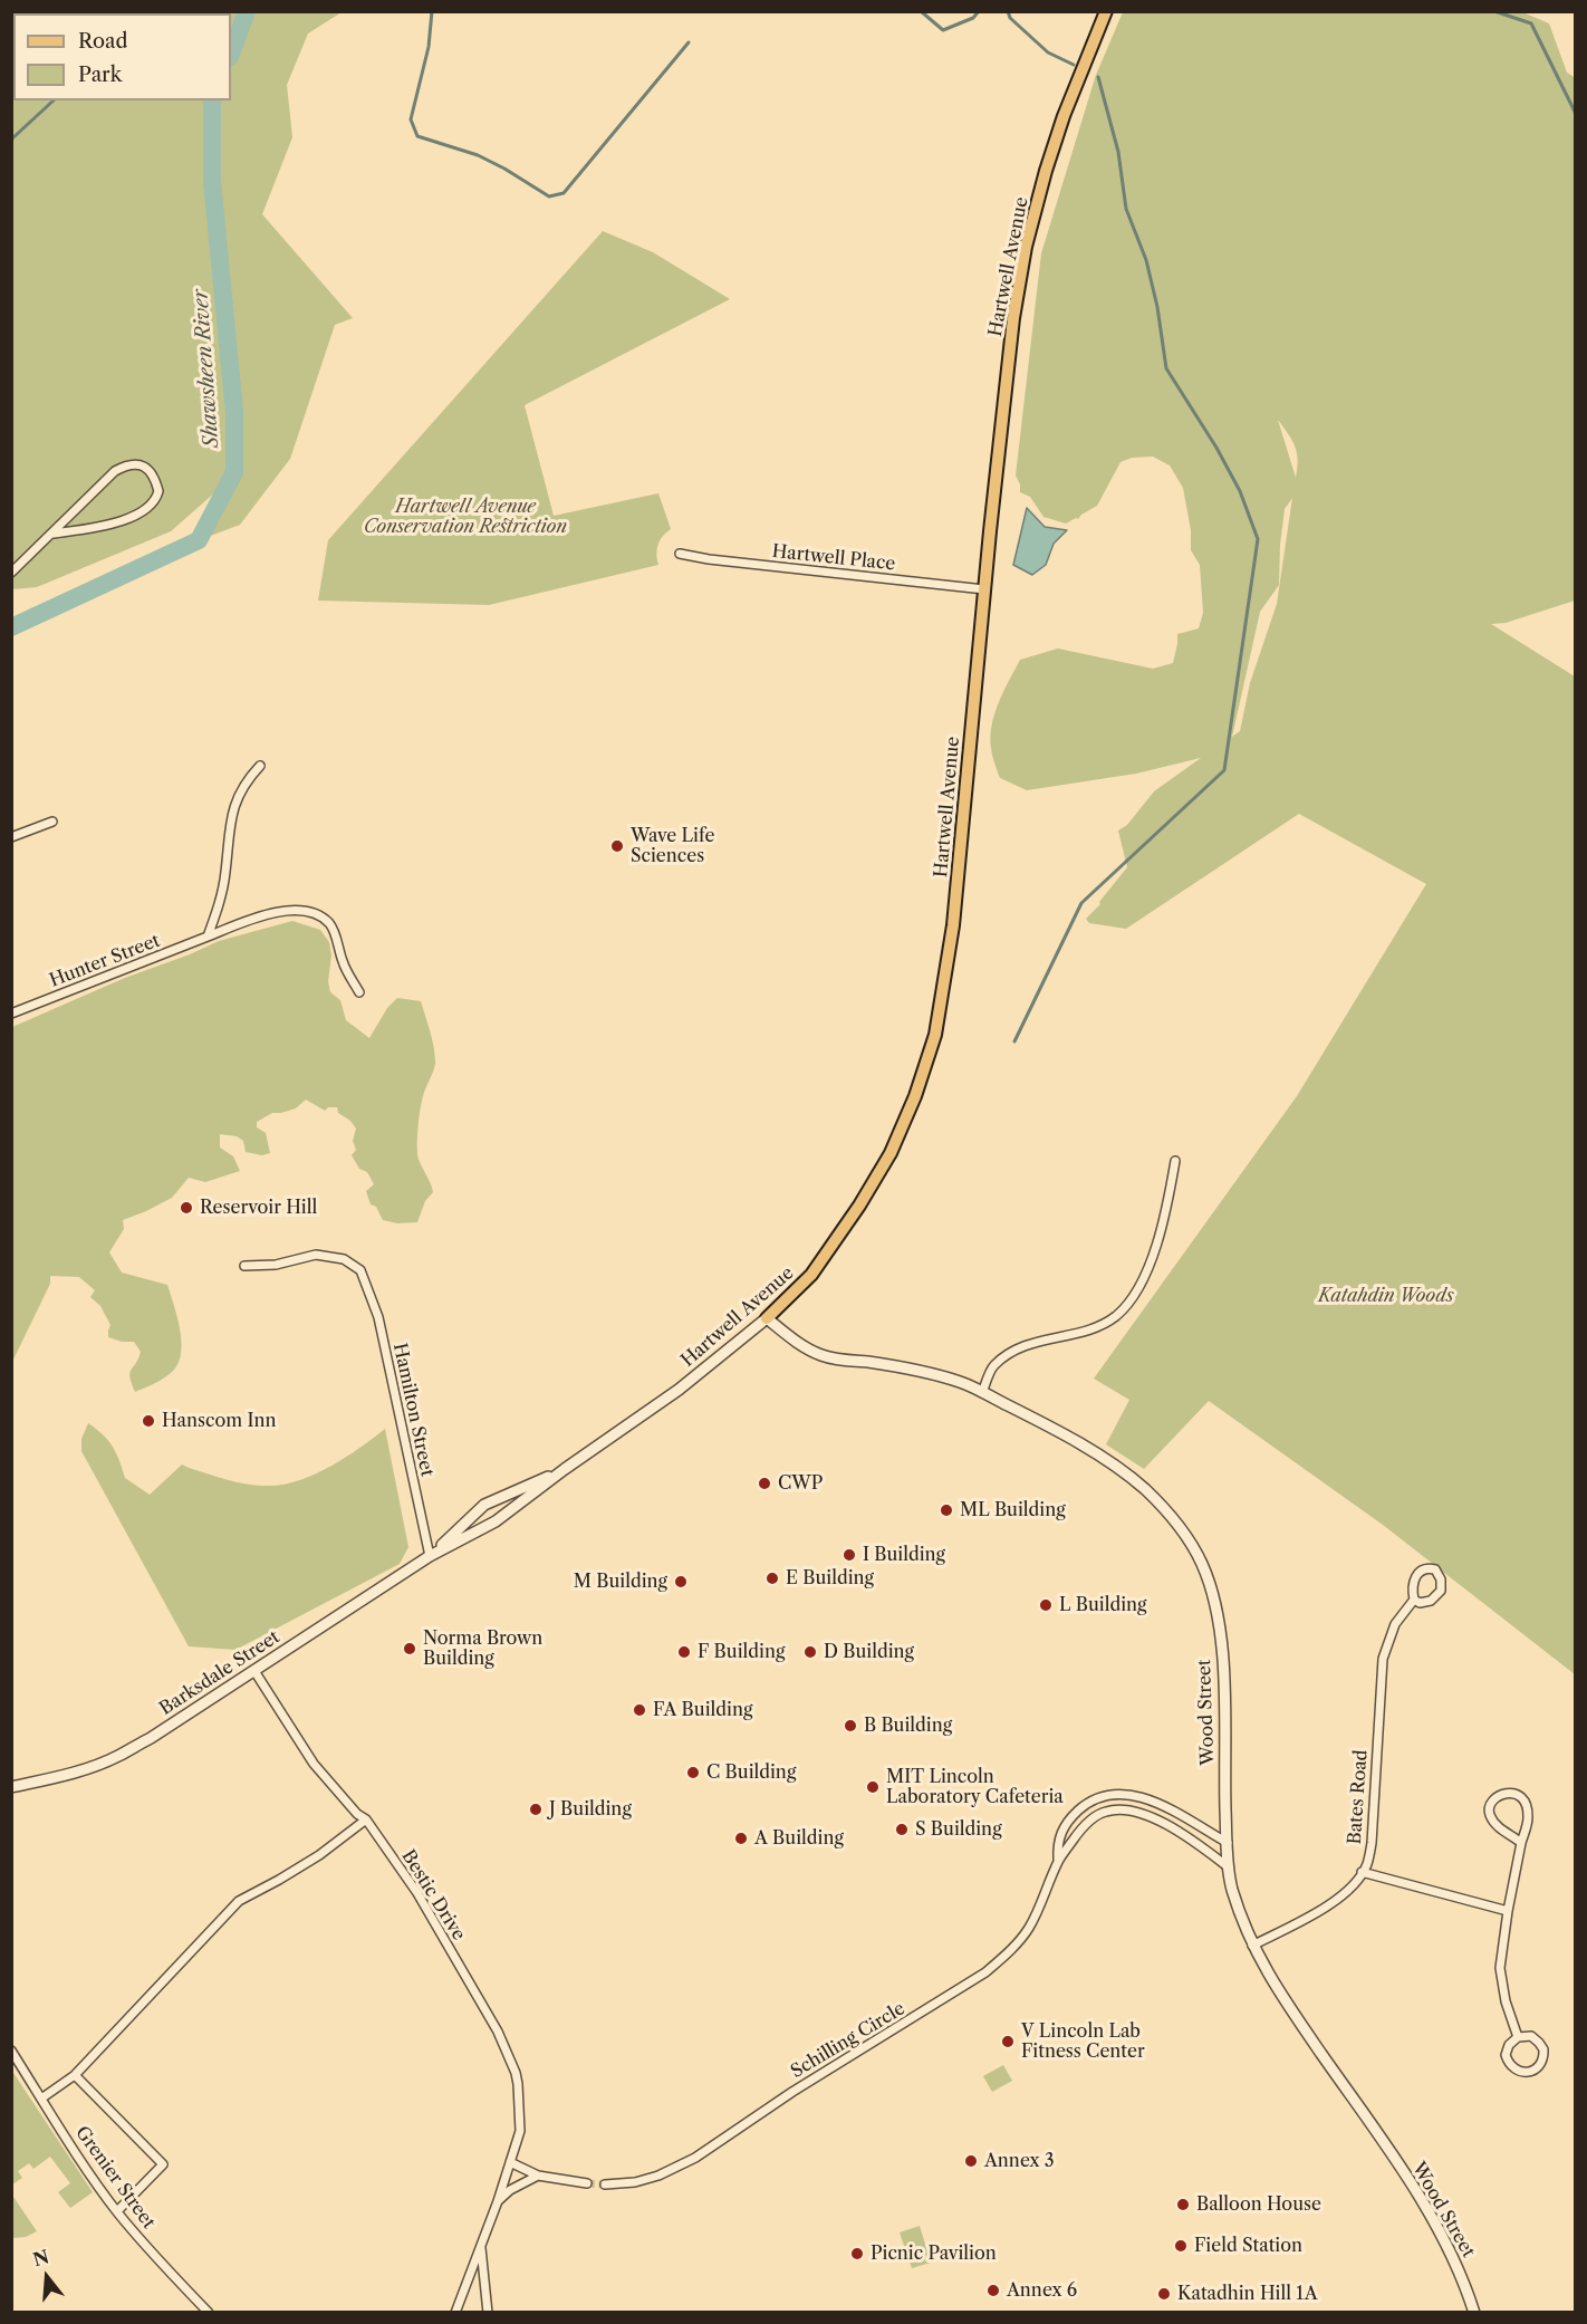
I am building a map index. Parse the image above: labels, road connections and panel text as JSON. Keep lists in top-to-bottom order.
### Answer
{
  "streets": {
    "main road": ["Hartwell Avenue"],
    "street": [
      "Hartwell Place",
      "Hunter Street",
      "Hamilton Street",
      "Barksdale Street",
      "Wood Street",
      "Bates Road",
      "Bestic Drive",
      "Schilling Circle",
      "Grenier Street"
    ]
  },
  "crossings": [
    ["Hartwell Avenue", "Hartwell Place"],
    ["Hartwell Avenue", "Barksdale Street"],
    ["Hartwell Avenue", "Wood Street"],
    ["Hamilton Street", "Barksdale Street"],
    ["Barksdale Street", "Bestic Drive"],
    ["Wood Street", "Bates Road"],
    ["Wood Street", "Schilling Circle"]
  ],
  "water": ["Shawsheen River"],
  "parks": ["Hartwell Avenue Conservation Restriction", "Katahdin Woods"],
  "places": [
    "Wave Life Sciences",
    "Reservoir Hill",
    "Hanscom Inn",
    "CWP",
    "ML Building",
    "I Building",
    "E Building",
    "M Building",
    "L Building",
    "Norma Brown Building",
    "F Building",
    "D Building",
    "FA Building",
    "B Building",
    "C Building",
    "MIT Lincoln Laboratory Cafeteria",
    "J Building",
    "S Building",
    "A Building",
    "V Lincoln Lab Fitness Center",
    "Annex 3",
    "Balloon House",
    "Field Station",
    "Picnic Pavilion",
    "Annex 6",
    "Katadhin Hill 1A"
  ],
  "legend": ["Road", "Park"],
  "north": "top"
}
